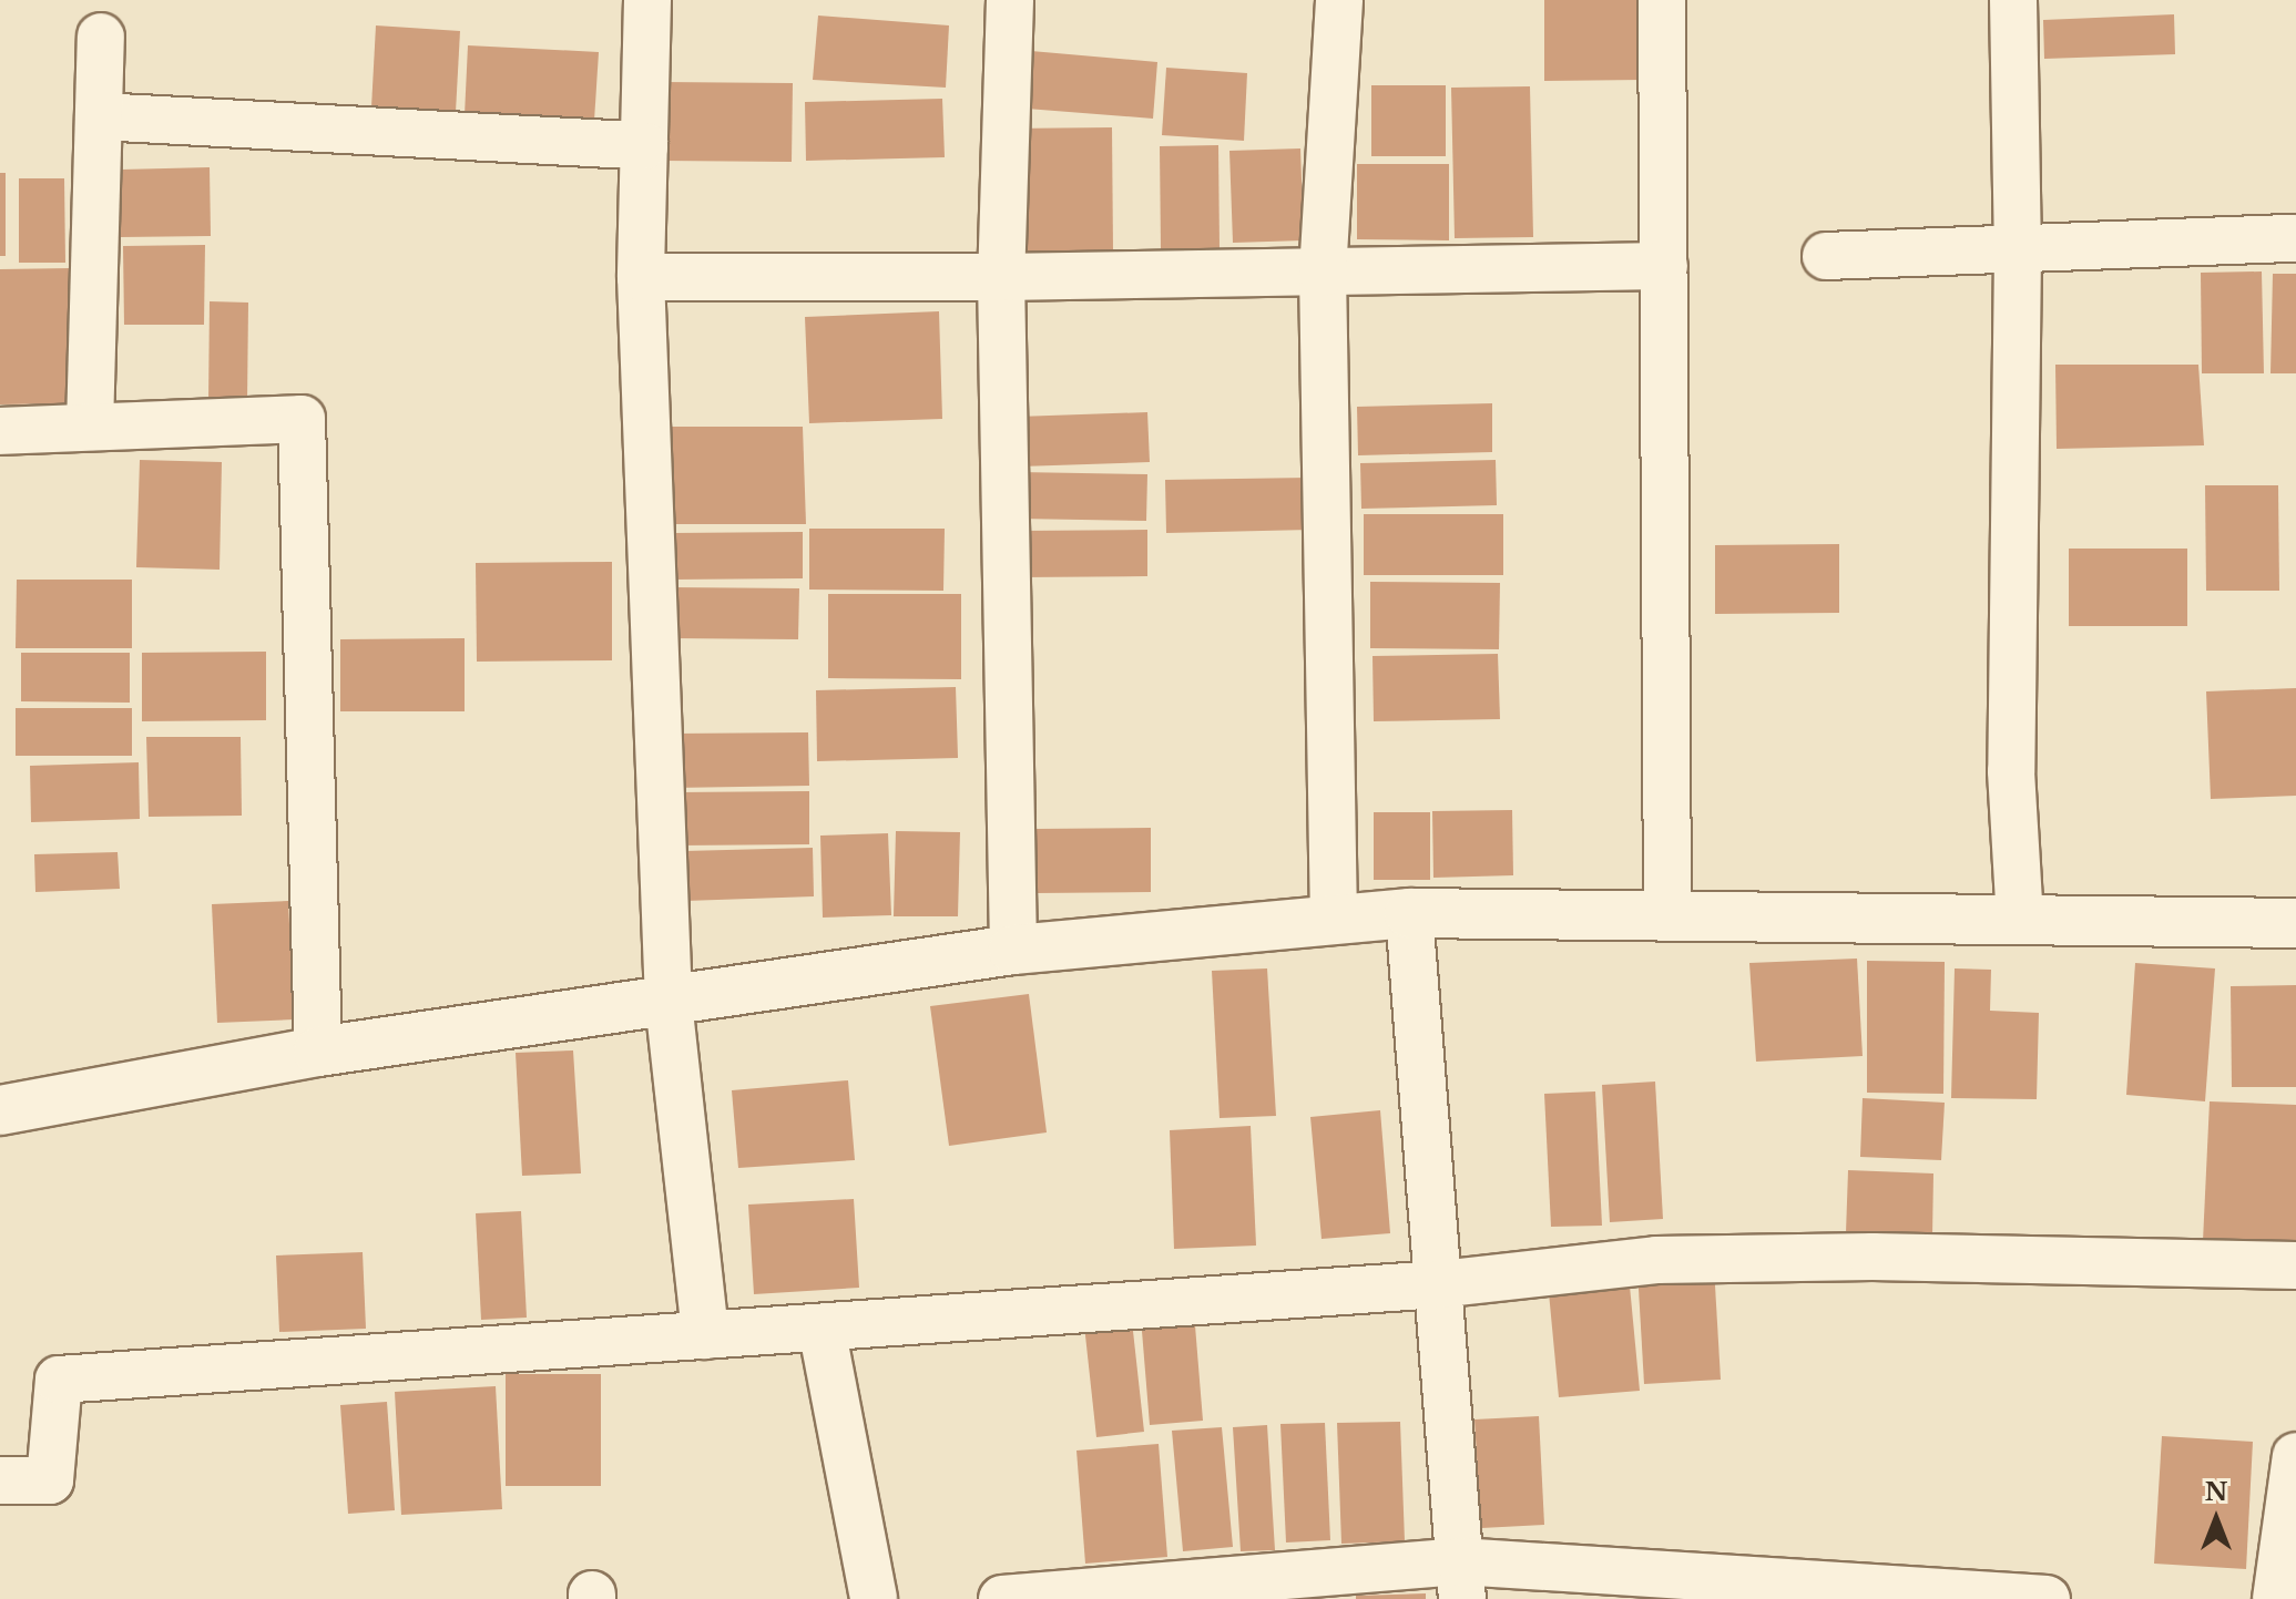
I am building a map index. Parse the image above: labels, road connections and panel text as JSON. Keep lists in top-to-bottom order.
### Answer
{
  "north": "top"
}
